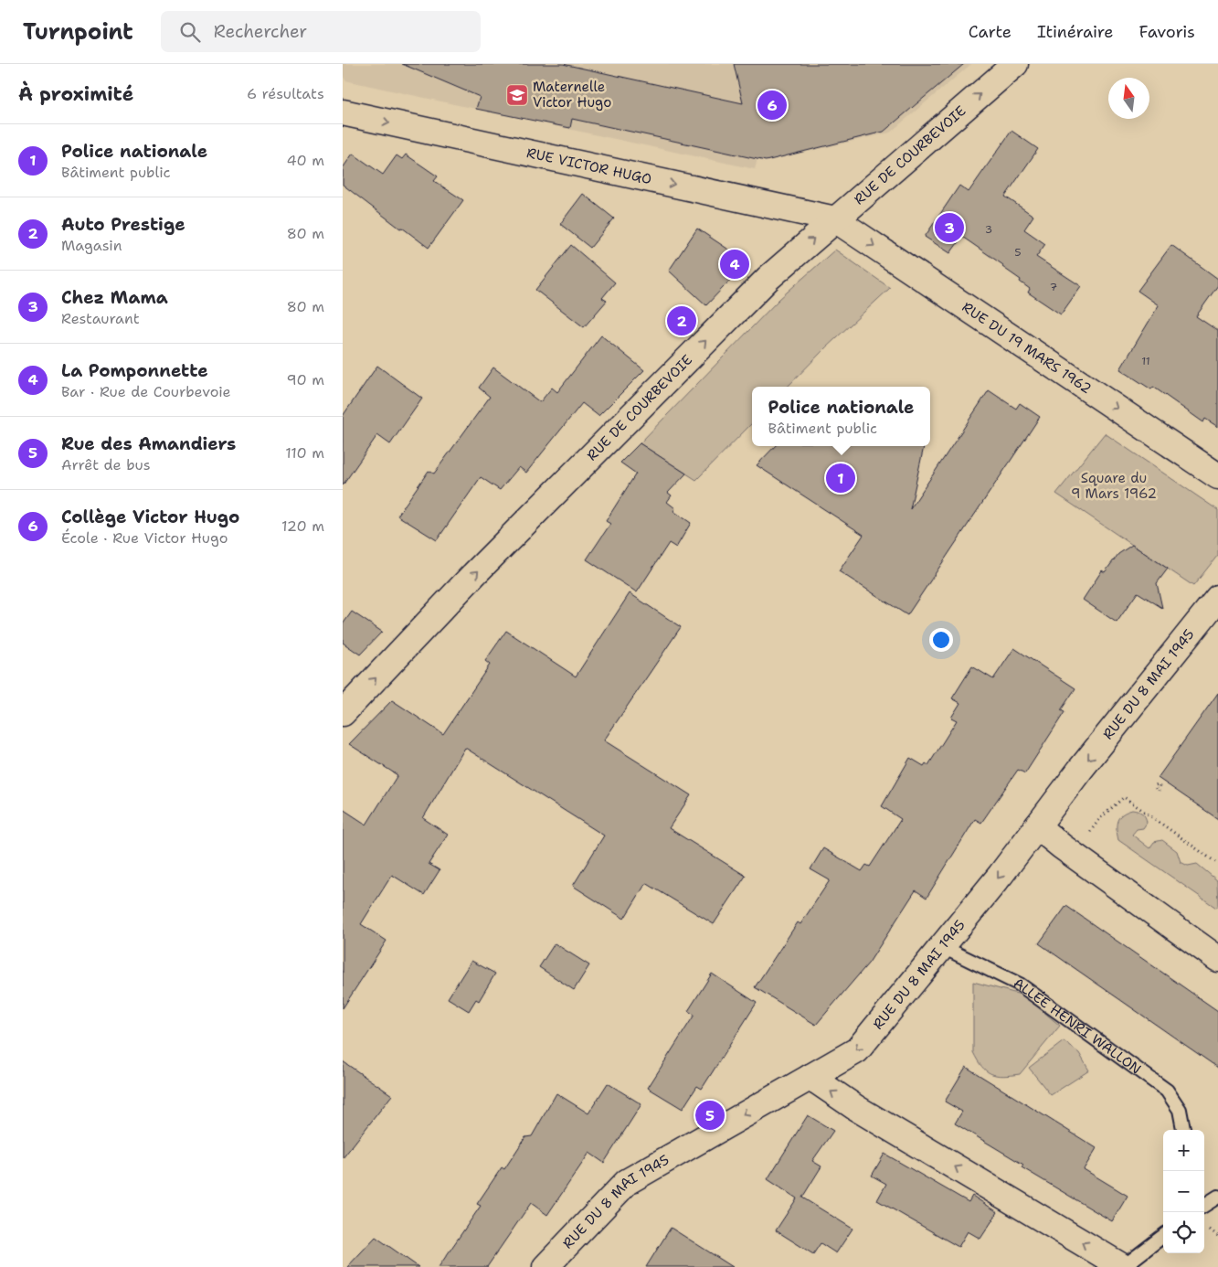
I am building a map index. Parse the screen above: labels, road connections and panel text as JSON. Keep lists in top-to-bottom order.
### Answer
{
  "streets": {
    "street": [
      "RUE DE COURBEVOIE",
      "RUE VICTOR HUGO",
      "RUE DU 19 MARS 1962",
      "RUE DU 8 MAI 1945"
    ],
    "lane": ["ALLÉE HENRI WALLON"]
  },
  "crossings": [
    ["RUE DE COURBEVOIE", "RUE VICTOR HUGO"],
    ["RUE DE COURBEVOIE", "RUE DU 19 MARS 1962"],
    ["RUE VICTOR HUGO", "RUE DU 19 MARS 1962"],
    ["RUE DU 8 MAI 1945", "ALLÉE HENRI WALLON"]
  ],
  "one_way": [
    "RUE DE COURBEVOIE",
    "RUE VICTOR HUGO",
    "RUE DU 19 MARS 1962",
    "RUE DU 8 MAI 1945"
  ],
  "parks": ["Square du 9 Mars 1962"],
  "places": {
    "school or university": ["Maternelle Victor Hugo"]
  },
  "house_numbers": [
    "3",
    "5",
    "7",
    "11"
  ],
  "north": "top",
  "page": {
    "header": "Turnpoint",
    "search": "Rechercher",
    "nav": ["Carte", "Itinéraire", "Favoris"],
    "heading": ["À proximité", "6 résultats"],
    "pins": [
      "6",
      "3",
      "4",
      "2",
      "1",
      "5"
    ],
    "list": [
      {
        "mark": "1",
        "name": "Police nationale",
        "note": "Bâtiment public",
        "value": "40 m"
      },
      {
        "mark": "2",
        "name": "Auto Prestige",
        "note": "Magasin",
        "value": "80 m"
      },
      {
        "mark": "3",
        "name": "Chez Mama",
        "note": "Restaurant",
        "value": "80 m"
      },
      {
        "mark": "4",
        "name": "La Pomponnette",
        "note": "Bar · Rue de Courbevoie",
        "value": "90 m"
      },
      {
        "mark": "5",
        "name": "Rue des Amandiers",
        "note": "Arrêt de bus",
        "value": "110 m"
      },
      {
        "mark": "6",
        "name": "Collège Victor Hugo",
        "note": "École · Rue Victor Hugo",
        "value": "120 m"
      }
    ],
    "popup": ["Police nationale", "Bâtiment public"],
    "map_buttons": ["+", "−"]
  }
}
